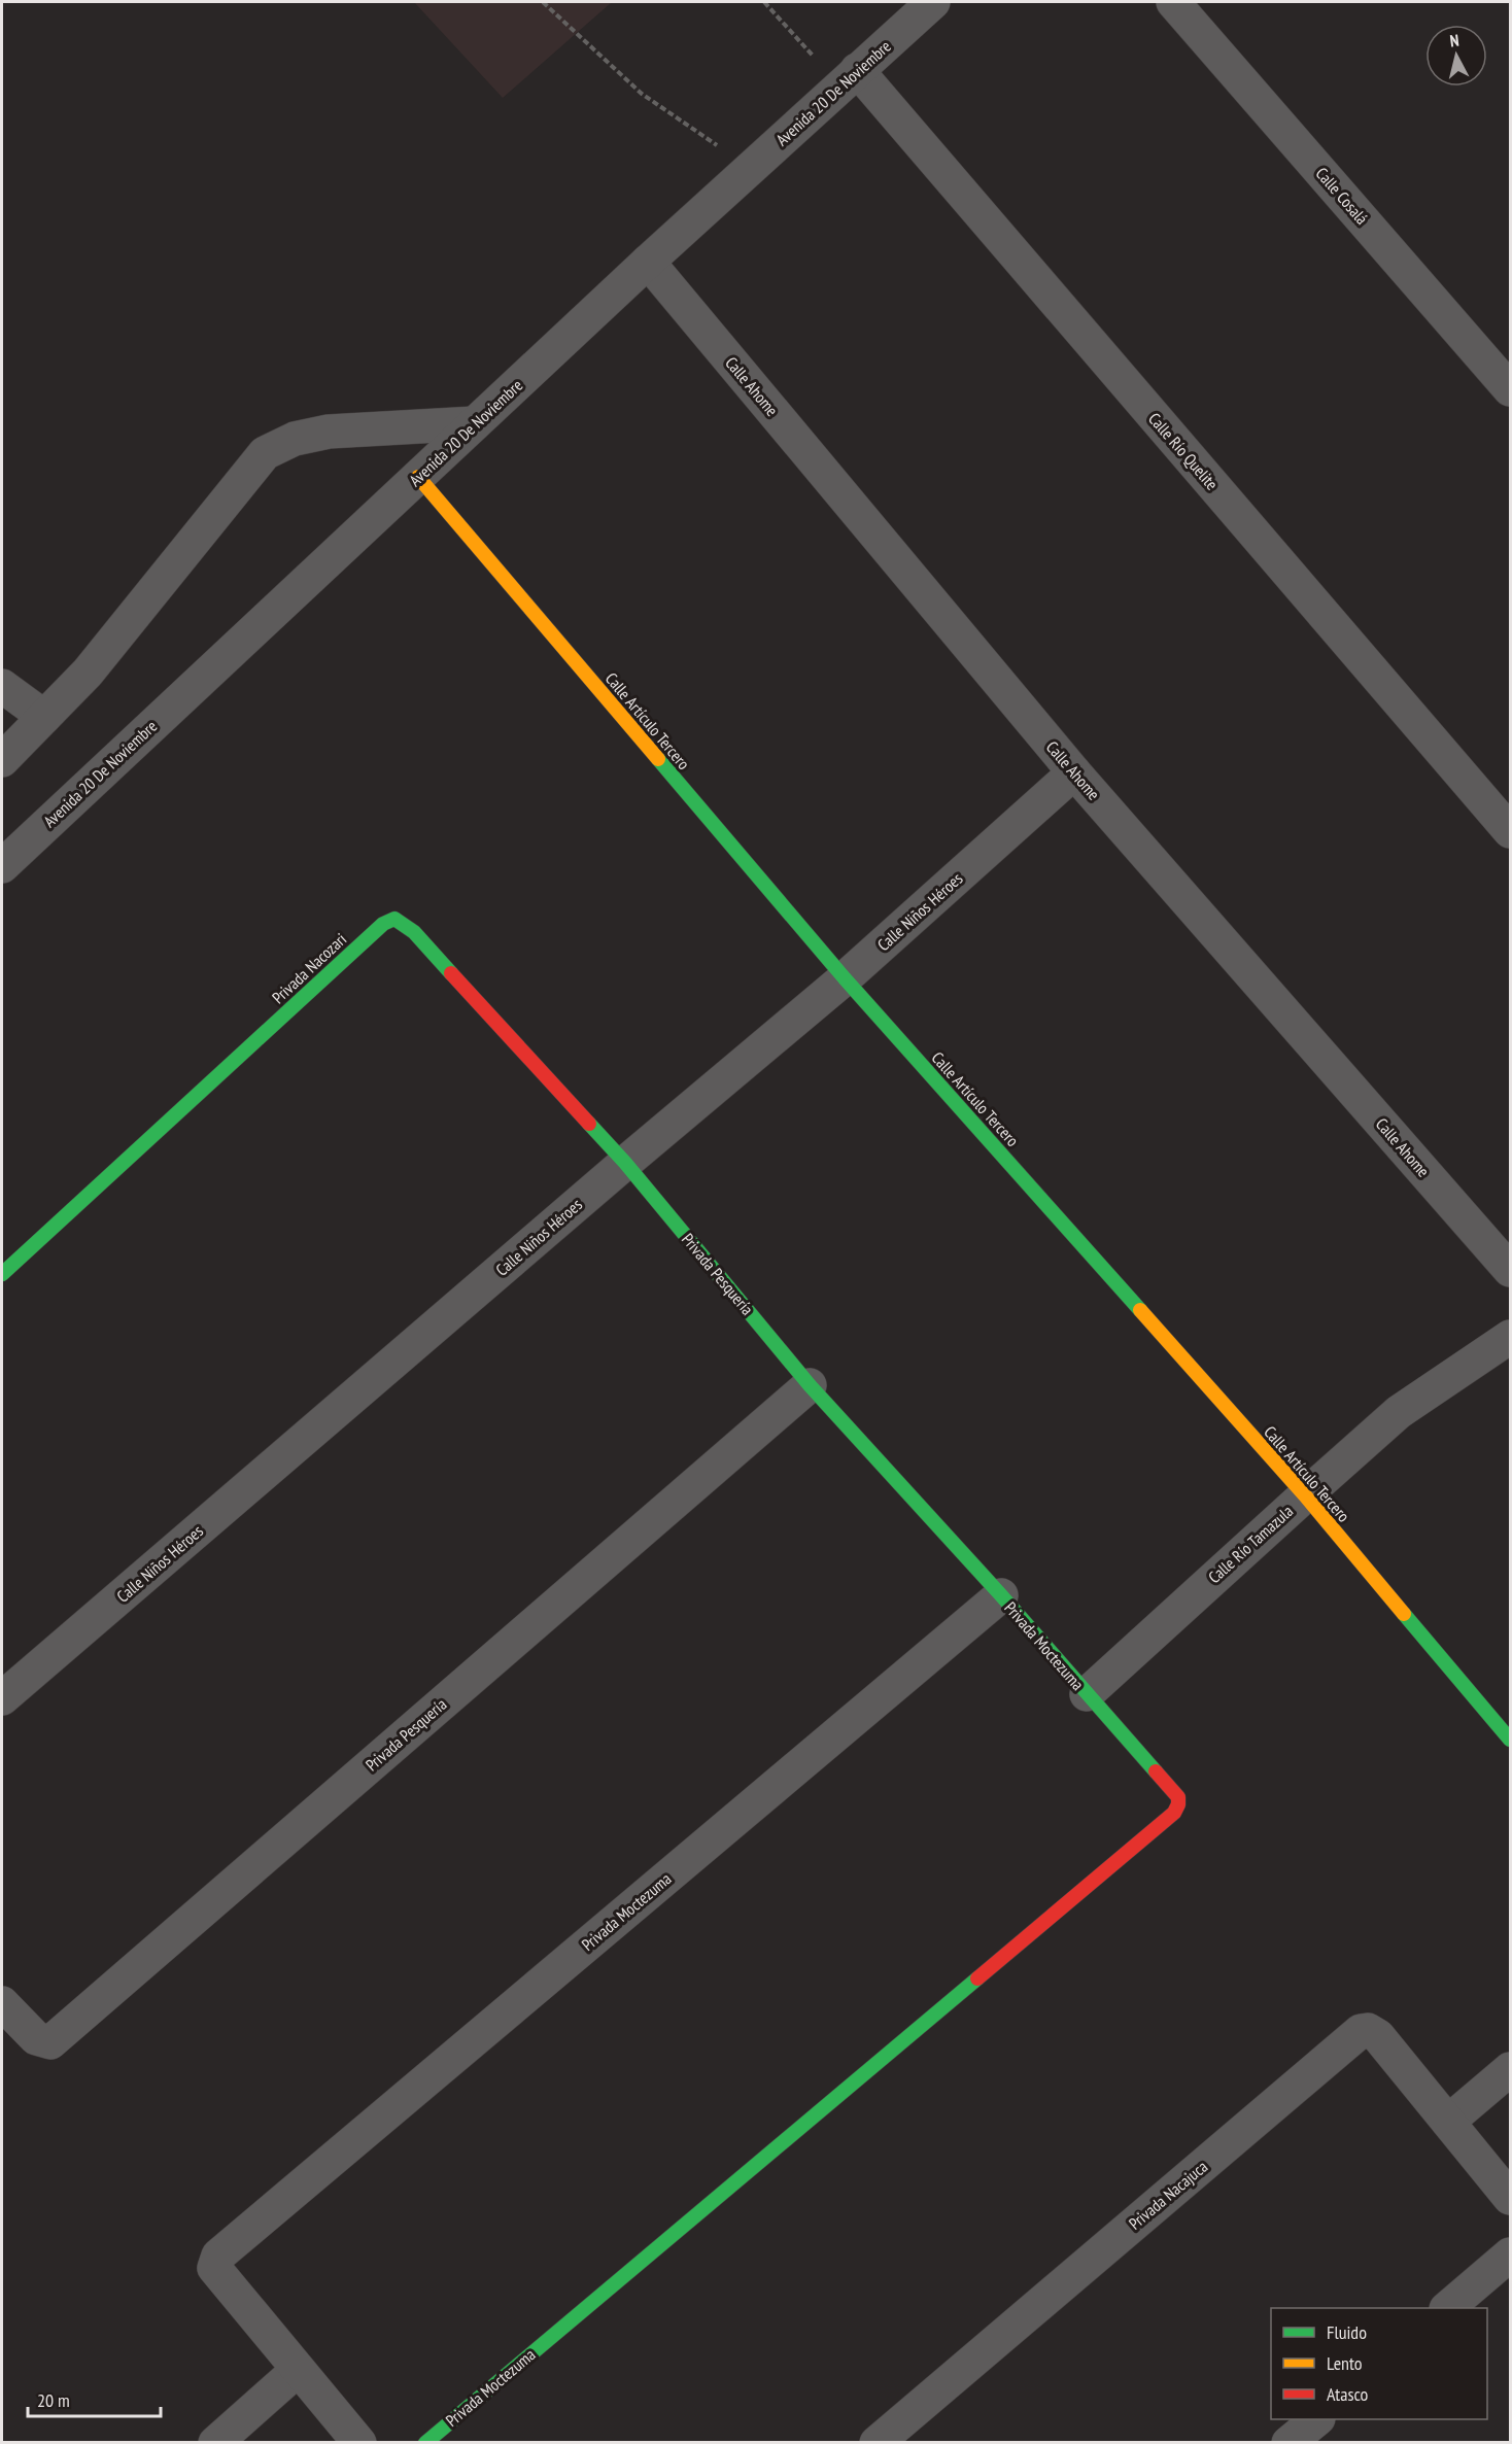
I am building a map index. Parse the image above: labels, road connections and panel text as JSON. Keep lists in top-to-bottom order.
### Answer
{
  "streets": {
    "street": [
      "Avenida 20 De Noviembre",
      "Calle Cosalá",
      "Calle Ahome",
      "Calle Río Quelite",
      "Calle Artículo Tercero",
      "Calle Niños Héroes",
      "Privada Nacozari",
      "Privada Pesquería",
      "Calle Río Tamazula",
      "Privada Moctezuma",
      "Privada Nacajuca"
    ]
  },
  "crossings": [
    ["Avenida 20 De Noviembre", "Calle Ahome"],
    ["Avenida 20 De Noviembre", "Calle Río Quelite"],
    ["Avenida 20 De Noviembre", "Calle Artículo Tercero"],
    ["Calle Ahome", "Calle Niños Héroes"],
    ["Calle Artículo Tercero", "Calle Niños Héroes"],
    ["Calle Artículo Tercero", "Calle Río Tamazula"],
    ["Calle Niños Héroes", "Privada Nacozari"],
    ["Calle Niños Héroes", "Privada Pesquería"],
    ["Privada Nacozari", "Privada Pesquería"],
    ["Privada Pesquería", "Privada Moctezuma"],
    ["Calle Río Tamazula", "Privada Moctezuma"]
  ],
  "legend": ["Fluido", "Lento", "Atasco"],
  "scale_bar": "20 m",
  "north": "top"
}
